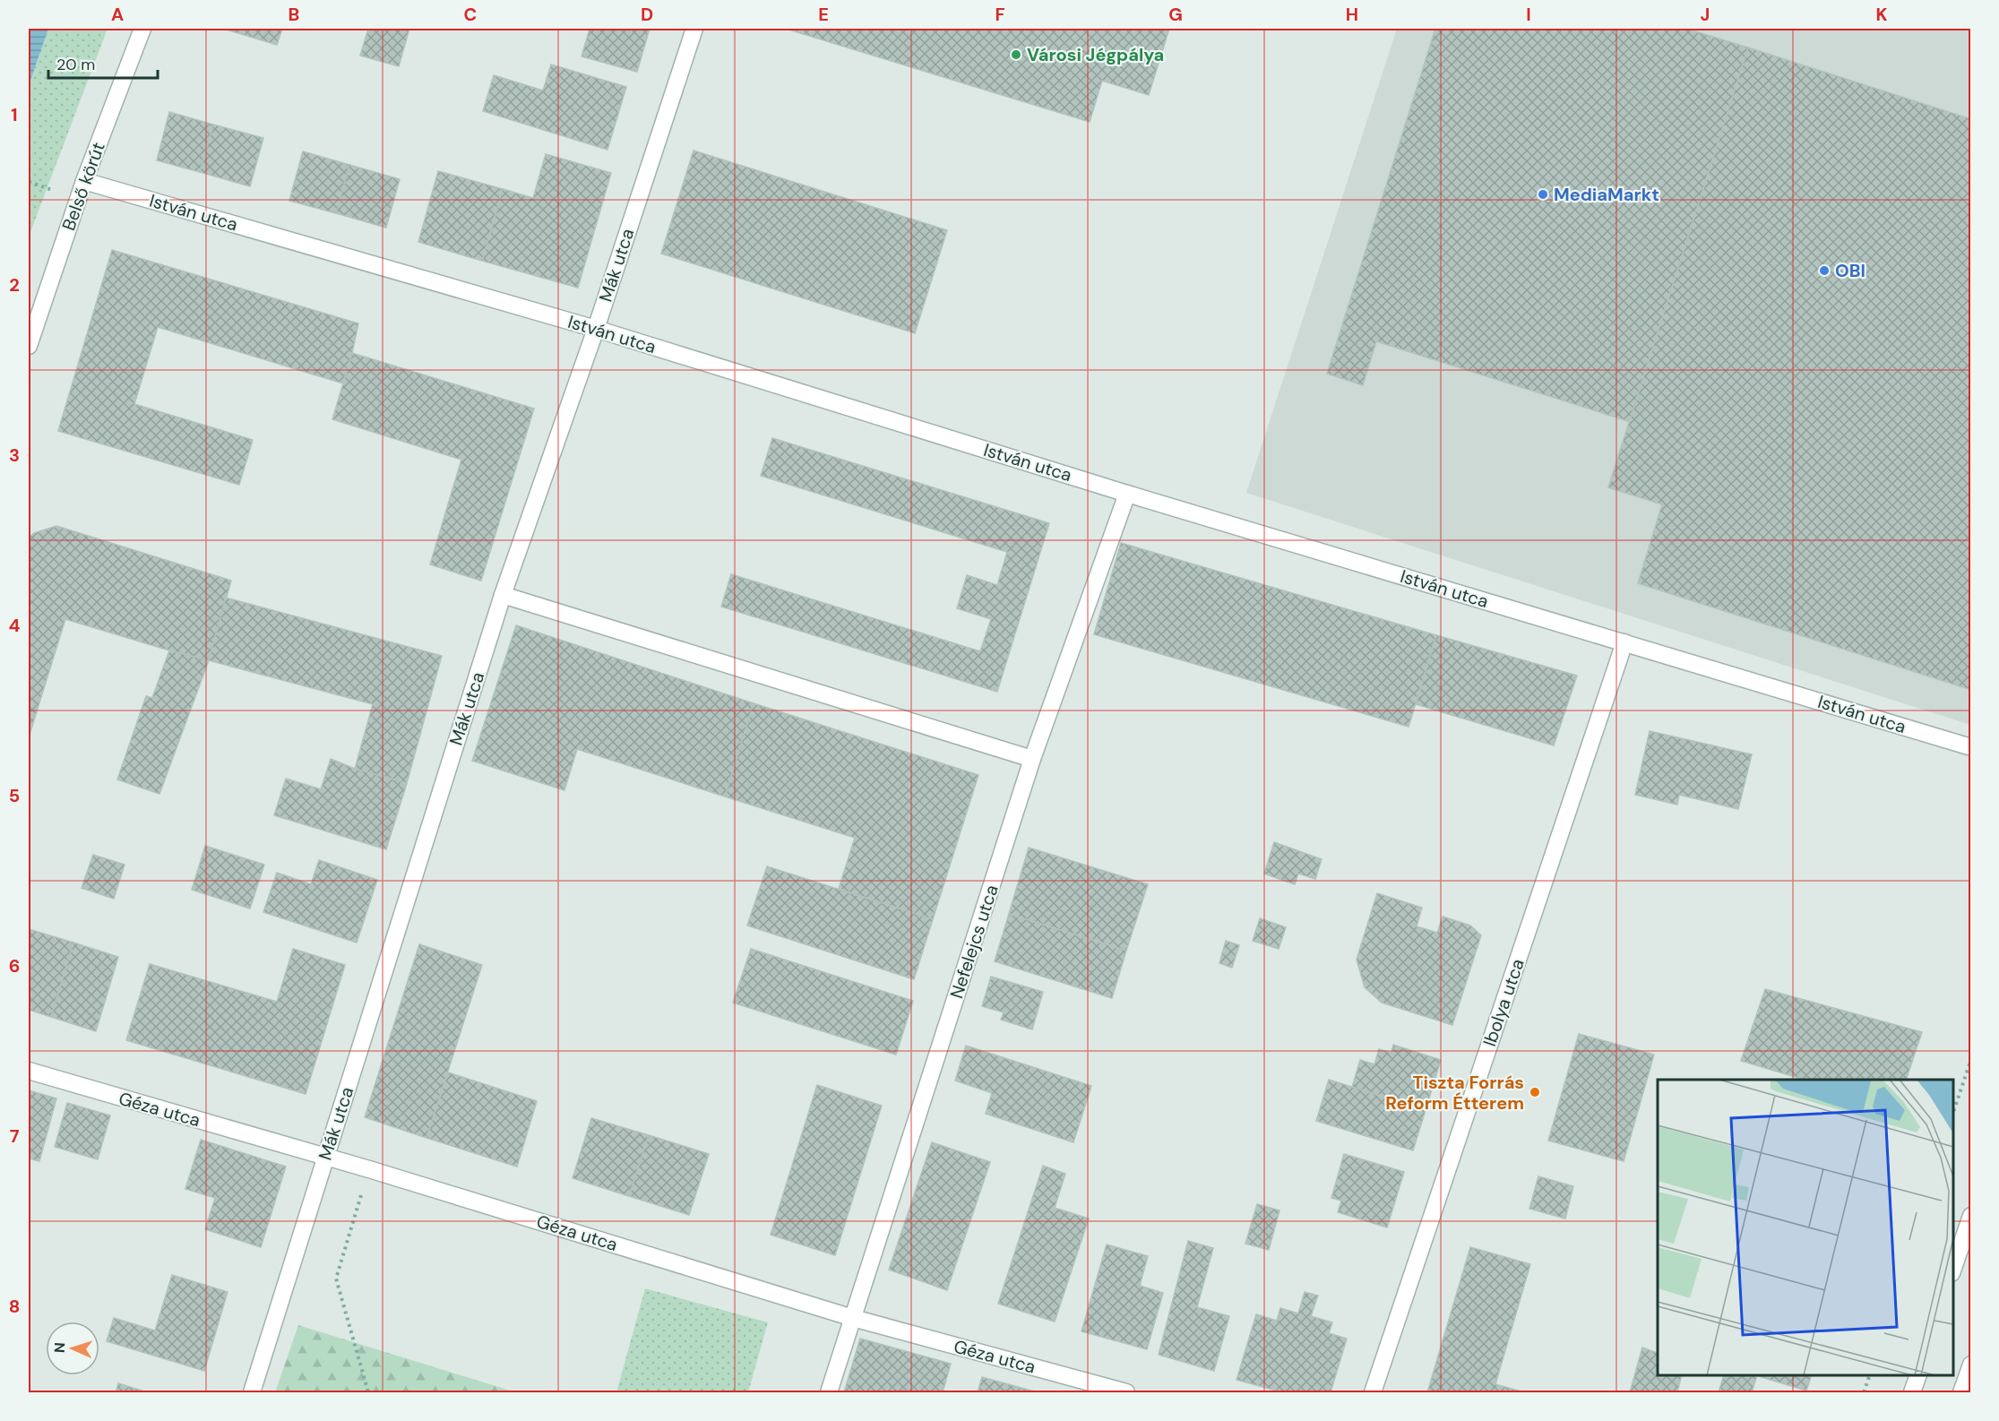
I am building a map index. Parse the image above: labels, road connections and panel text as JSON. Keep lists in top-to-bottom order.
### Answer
{
  "streets": {
    "street": [
      "Belső körút",
      "István utca",
      "Mák utca",
      "Nefelejcs utca",
      "Ibolya utca",
      "Géza utca"
    ]
  },
  "crossings": [
    ["Belső körút", "István utca"],
    ["István utca", "Mák utca"],
    ["István utca", "Nefelejcs utca"],
    ["István utca", "Ibolya utca"],
    ["Mák utca", "Géza utca"],
    ["Nefelejcs utca", "Géza utca"]
  ],
  "places": [
    "Városi Jégpálya",
    "MediaMarkt",
    "OBI",
    "Tiszta Forrás Reform Étterem"
  ],
  "scale_bar": "20 m",
  "north": "left",
  "grid": {
    "columns": [
      "A",
      "B",
      "C",
      "D",
      "E",
      "F",
      "G",
      "H",
      "I",
      "J",
      "K"
    ],
    "rows": [
      "1",
      "2",
      "3",
      "4",
      "5",
      "6",
      "7",
      "8"
    ]
  }
}
